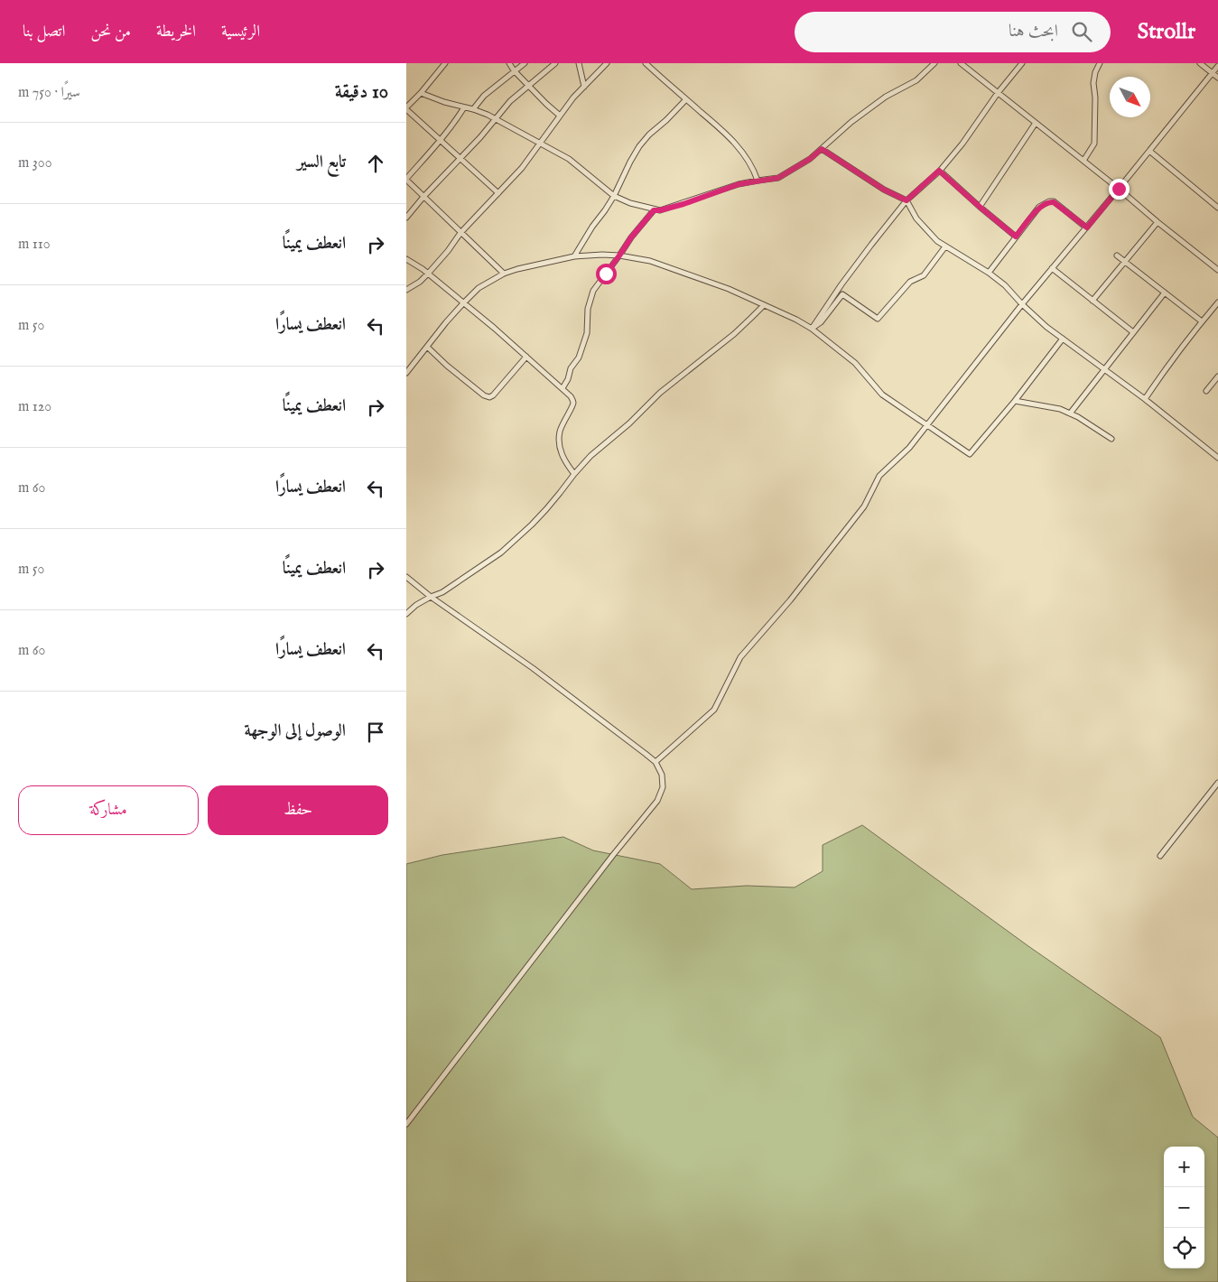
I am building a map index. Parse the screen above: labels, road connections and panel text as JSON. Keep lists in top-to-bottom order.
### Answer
{
  "north": "bottom right",
  "page": {
    "header": "Strollr",
    "search": "ابحث هنا",
    "nav": [
      "الرئيسية",
      "الخريطة",
      "من نحن",
      "اتصل بنا"
    ],
    "heading": ["10 دقيقة", "سيرًا · 750 m"],
    "list": [
      ["تابع السير", "300 m"],
      ["انعطف يمينًا", "110 m"],
      ["انعطف يسارًا", "50 m"],
      ["انعطف يمينًا", "120 m"],
      ["انعطف يسارًا", "60 m"],
      ["انعطف يمينًا", "50 m"],
      ["انعطف يسارًا", "60 m"],
      "الوصول إلى الوجهة"
    ],
    "buttons": ["حفظ", "مشاركة"],
    "map_buttons": ["+", "−"]
  }
}
